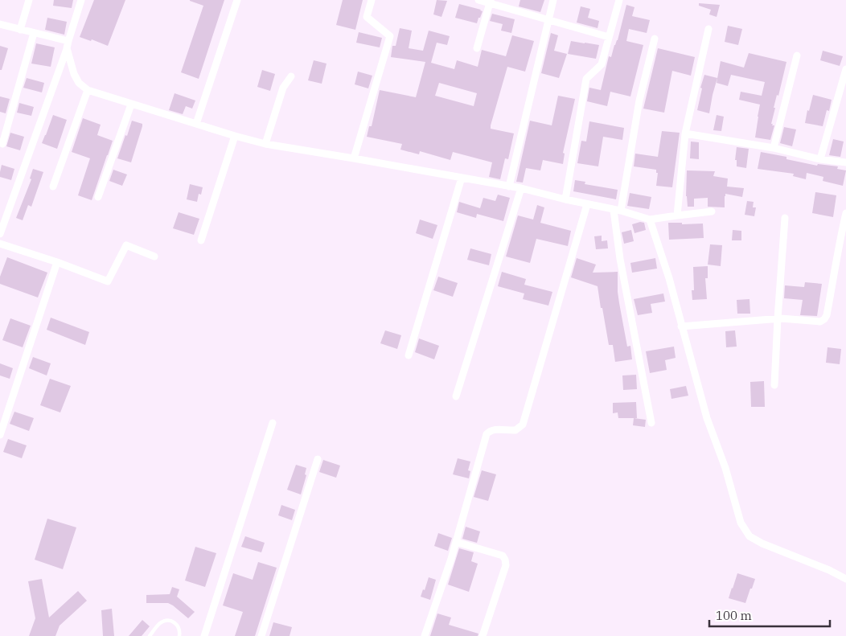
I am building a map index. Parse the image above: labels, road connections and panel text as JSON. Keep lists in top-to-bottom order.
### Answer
{
  "scale_bar": "100 m"
}
